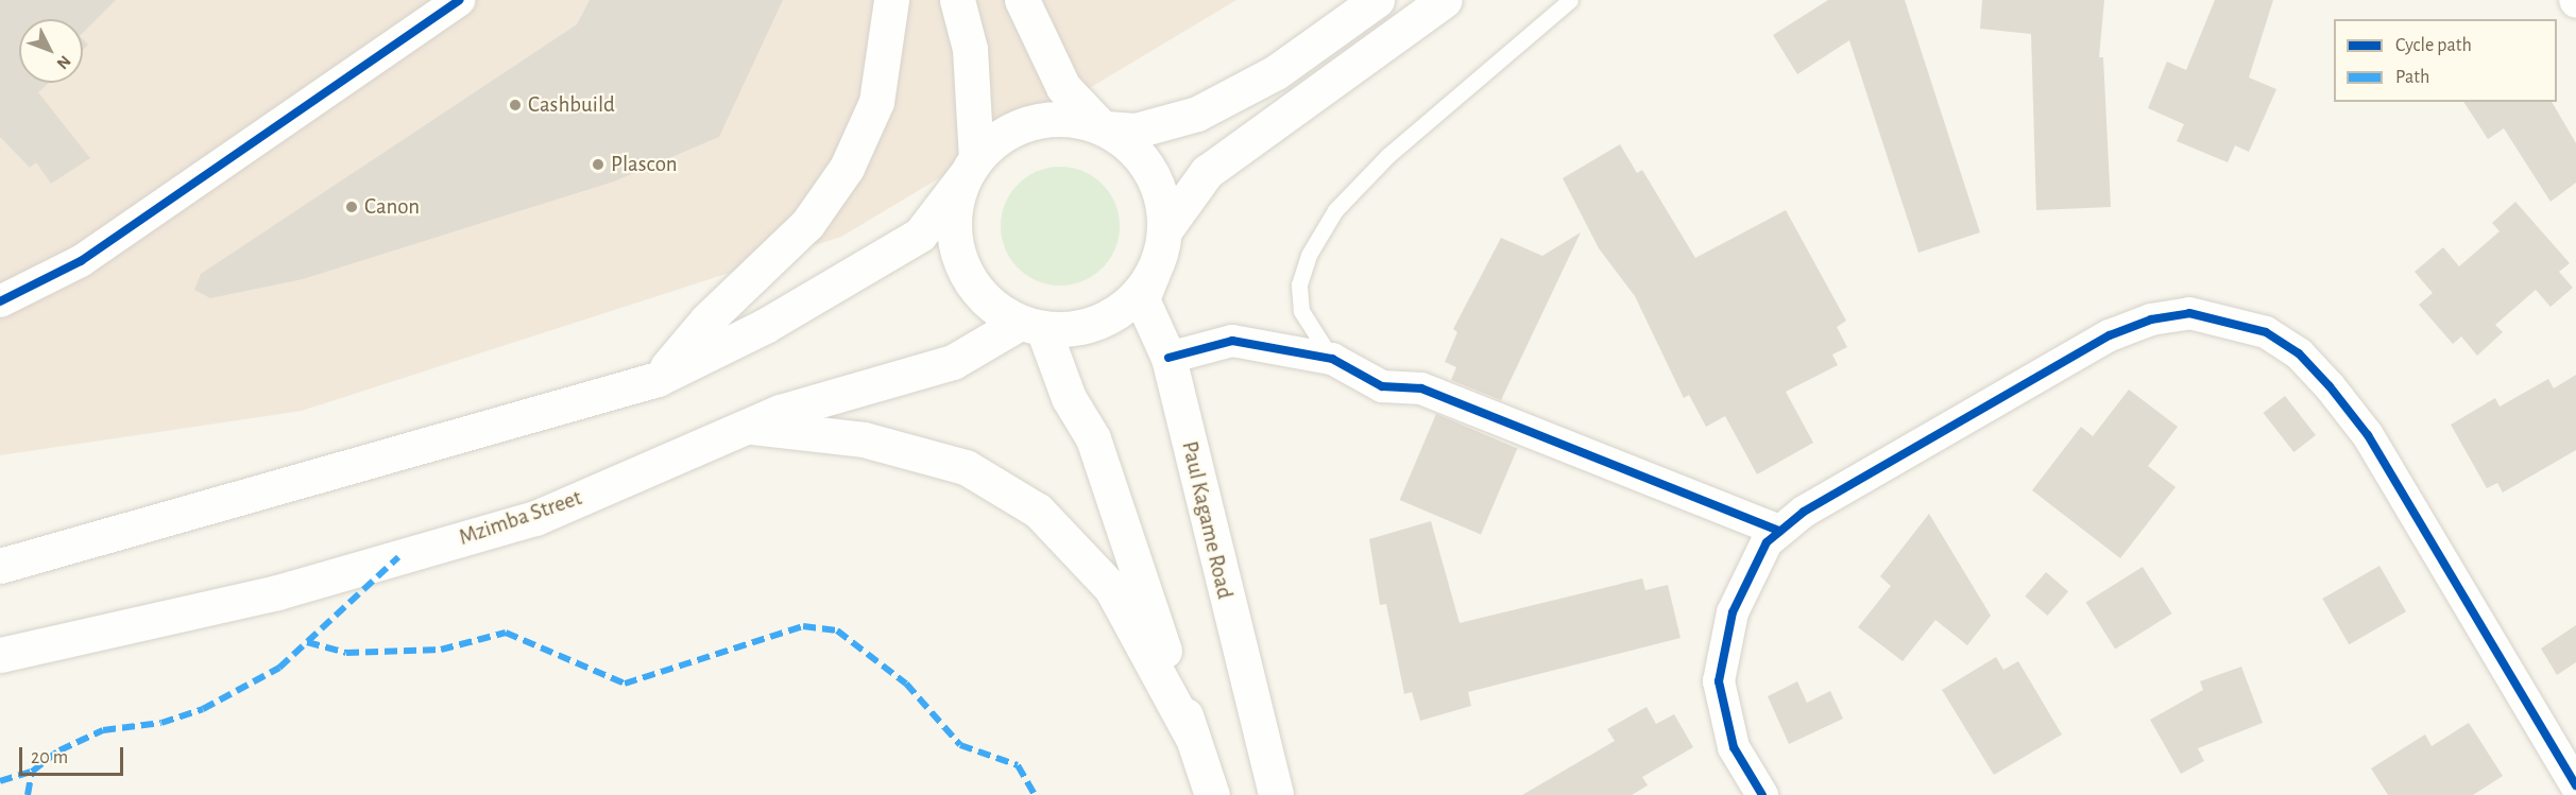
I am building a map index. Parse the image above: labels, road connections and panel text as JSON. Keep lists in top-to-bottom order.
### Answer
{
  "streets": {
    "main road": ["Mzimba Street", "Paul Kagame Road"]
  },
  "crossings": [
    ["Mzimba Street", "Paul Kagame Road"]
  ],
  "places": ["Cashbuild", "Plascon", "Canon"],
  "legend": ["Cycle path", "Path"],
  "scale_bar": "20 m",
  "north": "bottom right"
}
